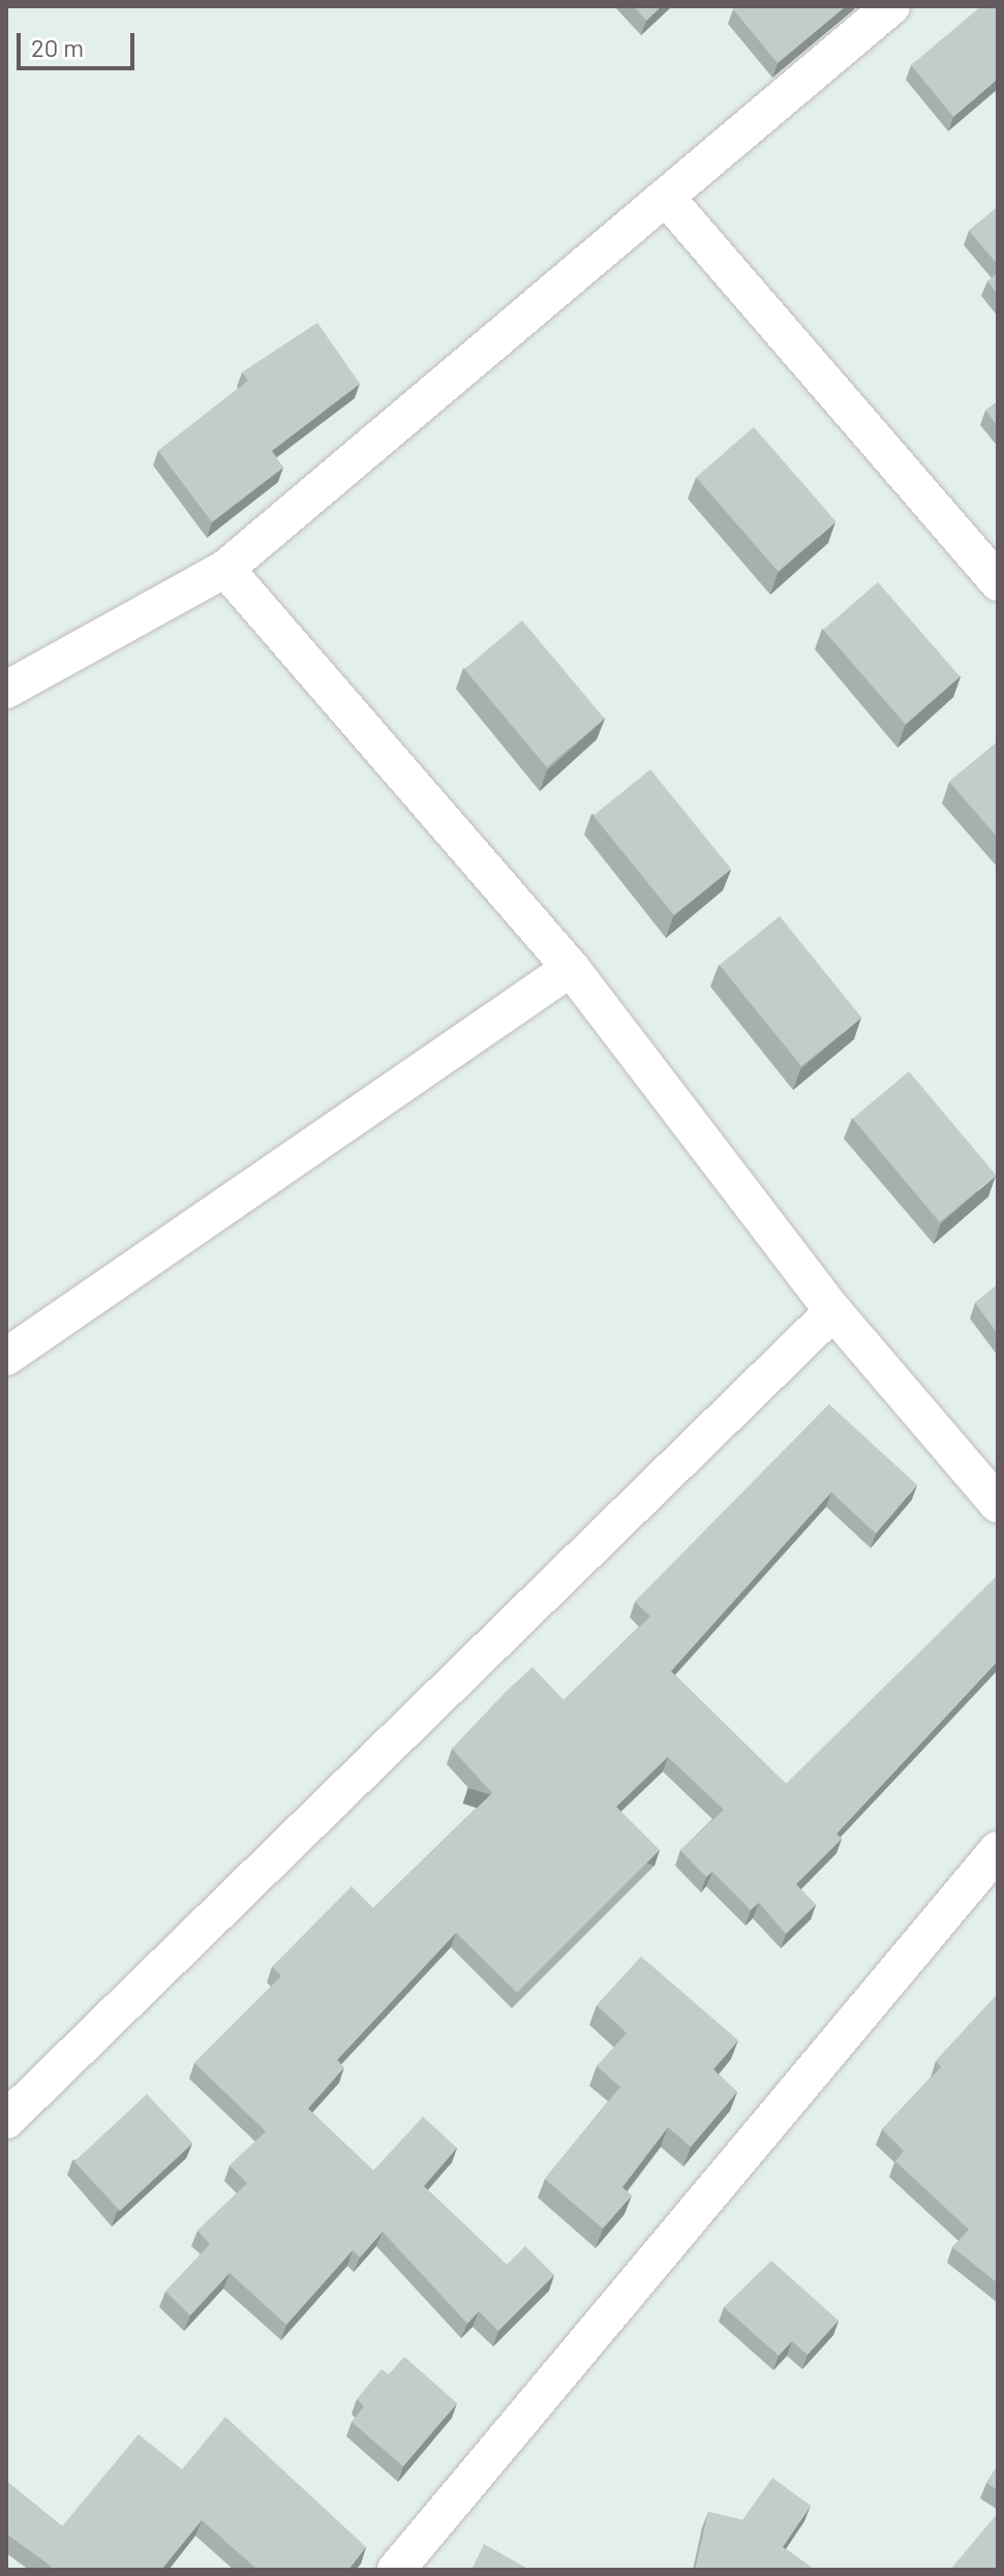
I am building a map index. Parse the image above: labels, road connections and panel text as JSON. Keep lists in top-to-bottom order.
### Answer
{
  "scale_bar": "20 m"
}
